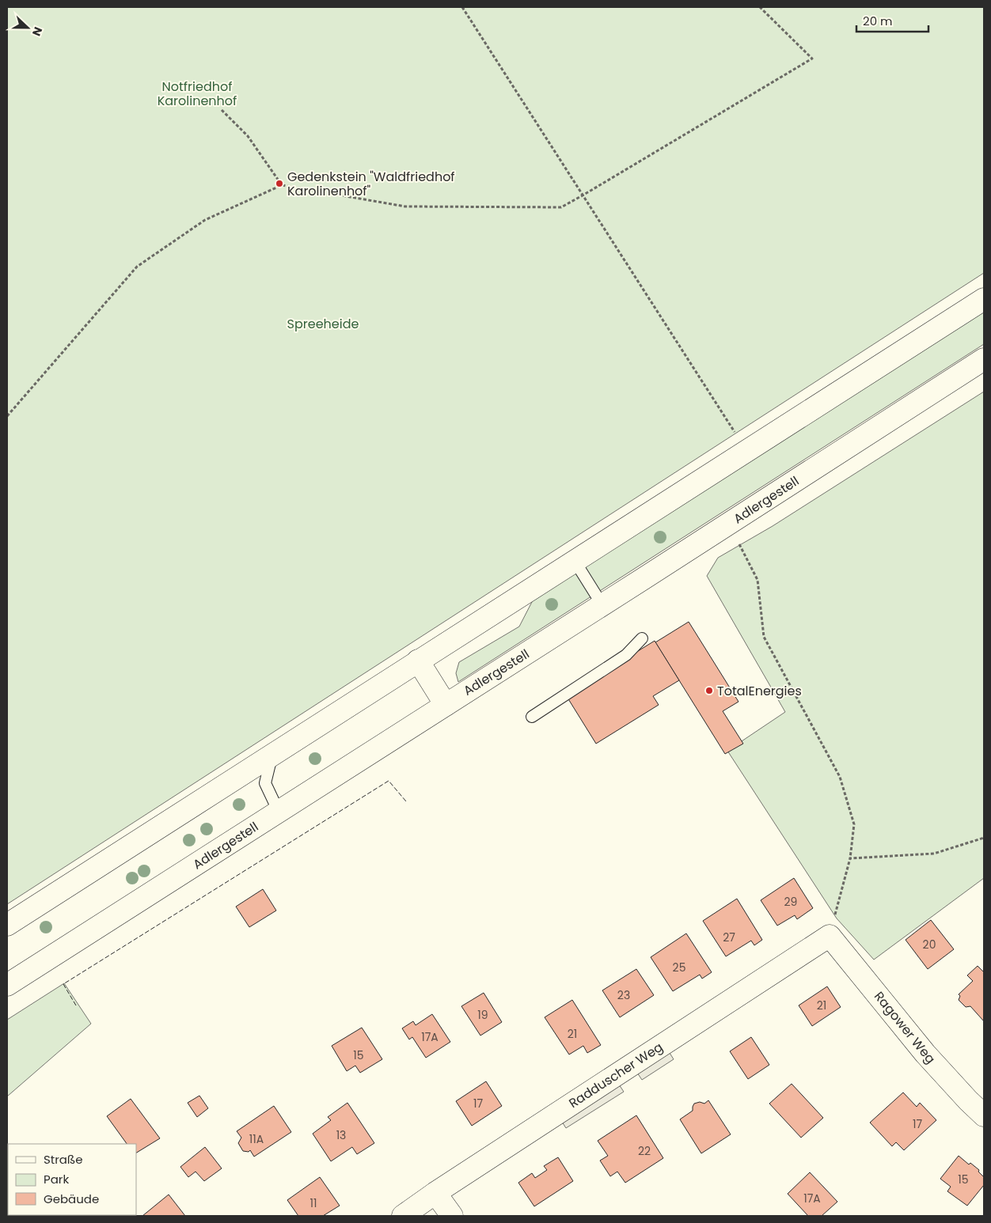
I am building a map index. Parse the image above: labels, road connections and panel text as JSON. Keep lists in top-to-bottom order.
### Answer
{
  "streets": {
    "main road": ["Adlergestell", "Ragower Weg", "Radduscher Weg"]
  },
  "crossings": [
    ["Ragower Weg", "Radduscher Weg"]
  ],
  "parks": ["Notfriedhof Karolinenhof", "Spreeheide"],
  "places": ["Gedenkstein \"Waldfriedhof Karolinenhof\"", "TotalEnergies"],
  "house_numbers": [
    "29",
    "27",
    "20",
    "25",
    "23",
    "21",
    "19",
    "21",
    "17A",
    "15",
    "17",
    "17",
    "13",
    "11A",
    "22",
    "15",
    "17A",
    "11"
  ],
  "legend": ["Straße", "Park", "Gebäude"],
  "scale_bar": "20 m",
  "north": "right"
}
